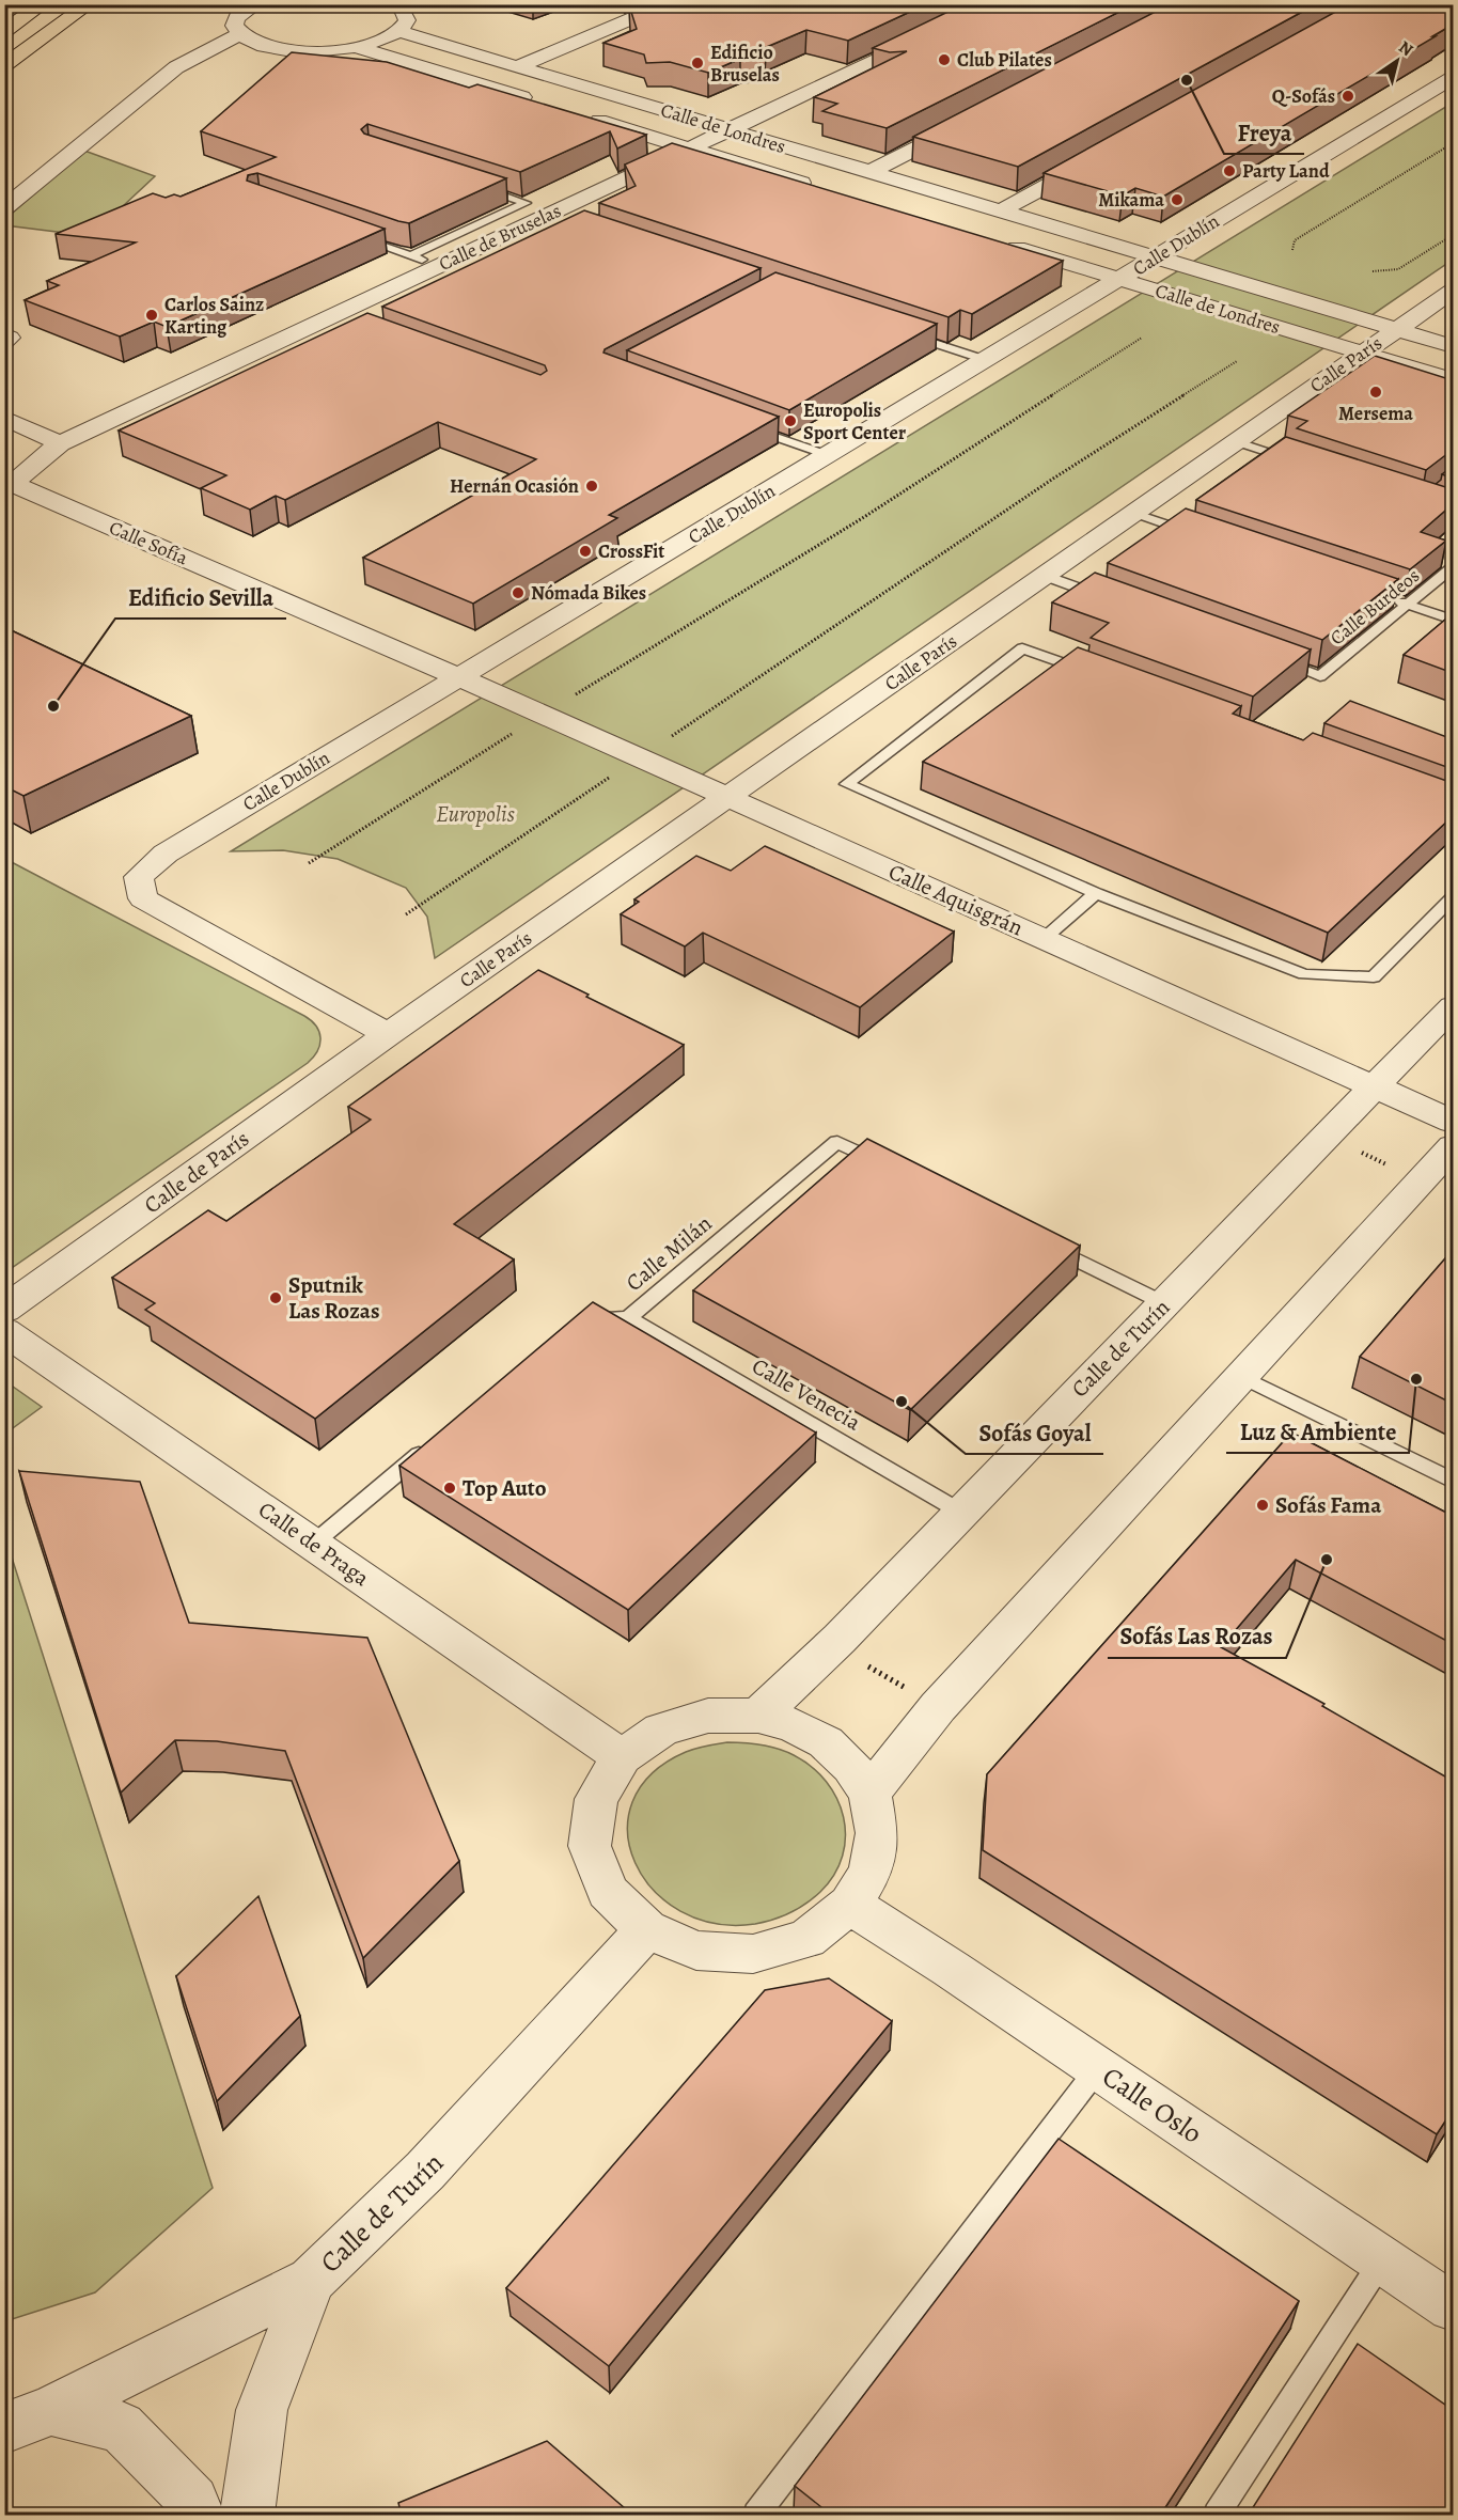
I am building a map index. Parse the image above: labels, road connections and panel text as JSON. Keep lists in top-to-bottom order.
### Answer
{
  "streets": {
    "street": [
      "Calle de Londres",
      "Calle de Bruselas",
      "Calle Dublín",
      "Calle París",
      "Calle Sofía",
      "Calle Aquisgrán",
      "Calle de París",
      "Calle de Turín",
      "Calle de Praga",
      "Calle Oslo"
    ],
    "lane": ["Calle Burdeos", "Calle Milán", "Calle Venecia"]
  },
  "crossings": [
    ["Calle de Londres", "Calle de Bruselas"],
    ["Calle de Londres", "Calle Dublín"],
    ["Calle de Londres", "Calle París"],
    ["Calle de Bruselas", "Calle Sofía"],
    ["Calle Dublín", "Calle París"],
    ["Calle Dublín", "Calle Sofía"],
    ["Calle Dublín", "Calle Aquisgrán"],
    ["Calle Dublín", "Calle de París"],
    ["Calle París", "Calle Aquisgrán"],
    ["Calle París", "Calle de París"],
    ["Calle Sofía", "Calle Aquisgrán"],
    ["Calle Aquisgrán", "Calle de Turín"],
    ["Calle Milán", "Calle Venecia"],
    ["Calle de Turín", "Calle Venecia"]
  ],
  "parks": ["Europolis"],
  "places": [
    "Club Pilates",
    "Edificio Bruselas",
    "Freya",
    "Q-Sofás",
    "Party Land",
    "Mikama",
    "Carlos Sainz Karting",
    "Mersema",
    "Europolis Sport Center",
    "Hernán Ocasión",
    "CrossFit",
    "Nómada Bikes",
    "Edificio Sevilla",
    "Sputnik Las Rozas",
    "Luz & Ambiente",
    "Sofás Goyal",
    "Top Auto",
    "Sofás Fama",
    "Sofás Las Rozas"
  ],
  "north": "top right"
}
